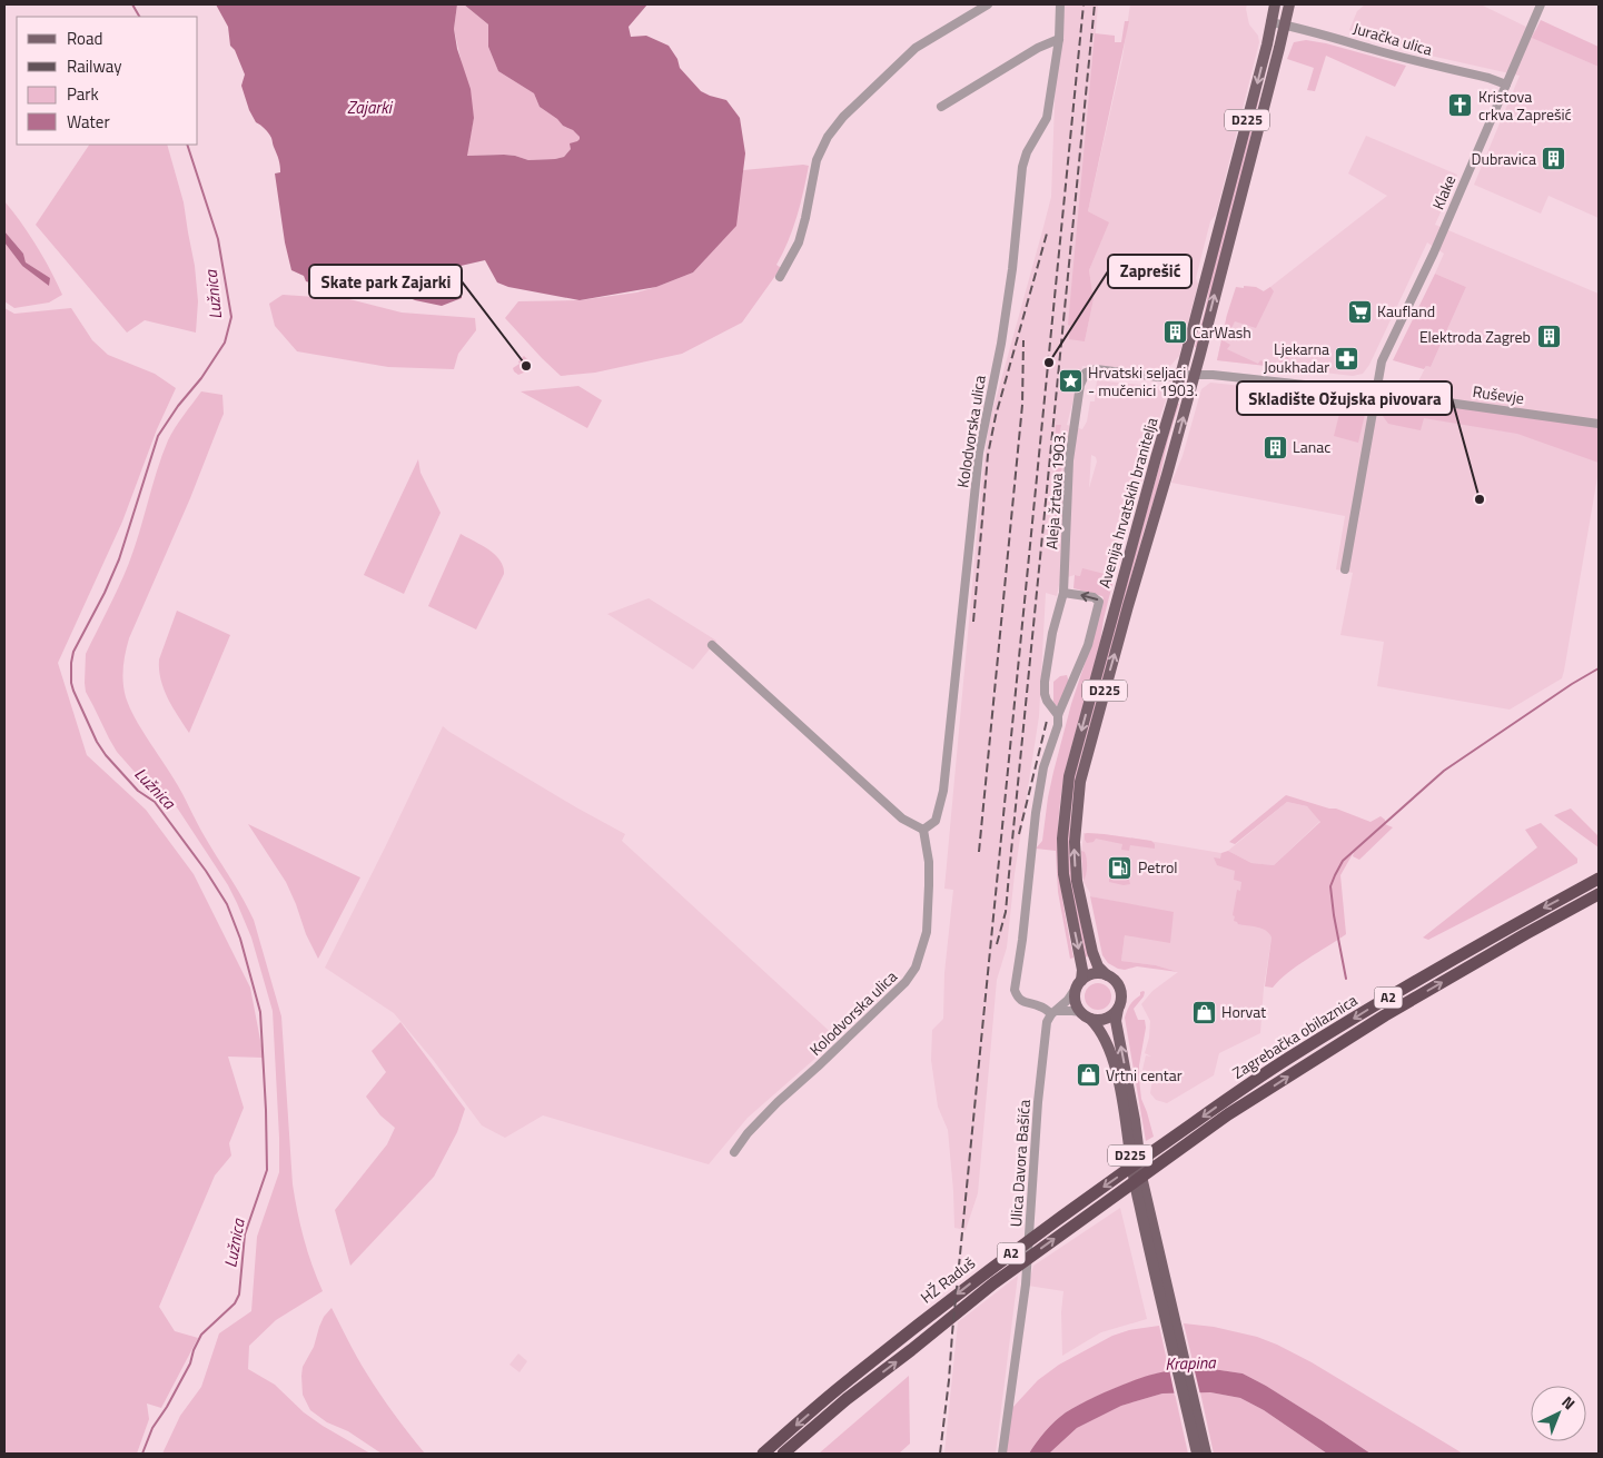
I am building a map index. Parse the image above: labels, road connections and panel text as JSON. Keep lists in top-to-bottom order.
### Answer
{
  "streets": {
    "highway": ["A2", "Zagrebačka obilaznica", "HŽ Raduš"],
    "main road": ["D225", "Avenija hrvatskih branitelja"],
    "street": [
      "Juračka ulica",
      "Klake",
      "Ruševje",
      "Kolodvorska ulica",
      "Aleja žrtava 1903.",
      "Ulica Davora Bašića"
    ]
  },
  "crossings": [
    ["Juračka ulica", "Klake"],
    ["Juračka ulica", "Avenija hrvatskih branitelja"],
    ["D225", "Avenija hrvatskih branitelja"],
    ["D225", "Ulica Davora Bašića"],
    ["Klake", "Ruševje"],
    ["Ruševje", "Aleja žrtava 1903."],
    ["Ruševje", "Avenija hrvatskih branitelja"],
    ["Aleja žrtava 1903.", "Avenija hrvatskih branitelja"],
    ["Avenija hrvatskih branitelja", "Ulica Davora Bašića"],
    ["Zagrebačka obilaznica", "HŽ Raduš"]
  ],
  "water": ["Zajarki", "Lužnica", "Krapina"],
  "places": {
    "church": ["Kristova crkva Zaprešić"],
    "building": [
      "Dubravica",
      "CarWash",
      "Elektroda Zagreb",
      "Lanac"
    ],
    "supermarket": ["Kaufland"],
    "pharmacy": ["Ljekarna Joukhadar"],
    "other": ["Zaprešić", "Skate park Zajarki", "Skladište Ožujska pivovara"],
    "place": ["Hrvatski seljaci - mučenici 1903."],
    "fuel station": ["Petrol"],
    "shop": ["Horvat", "Vrtni centar"]
  },
  "legend": [
    "Road",
    "Railway",
    "Park",
    "Water"
  ],
  "north": "top right"
}
